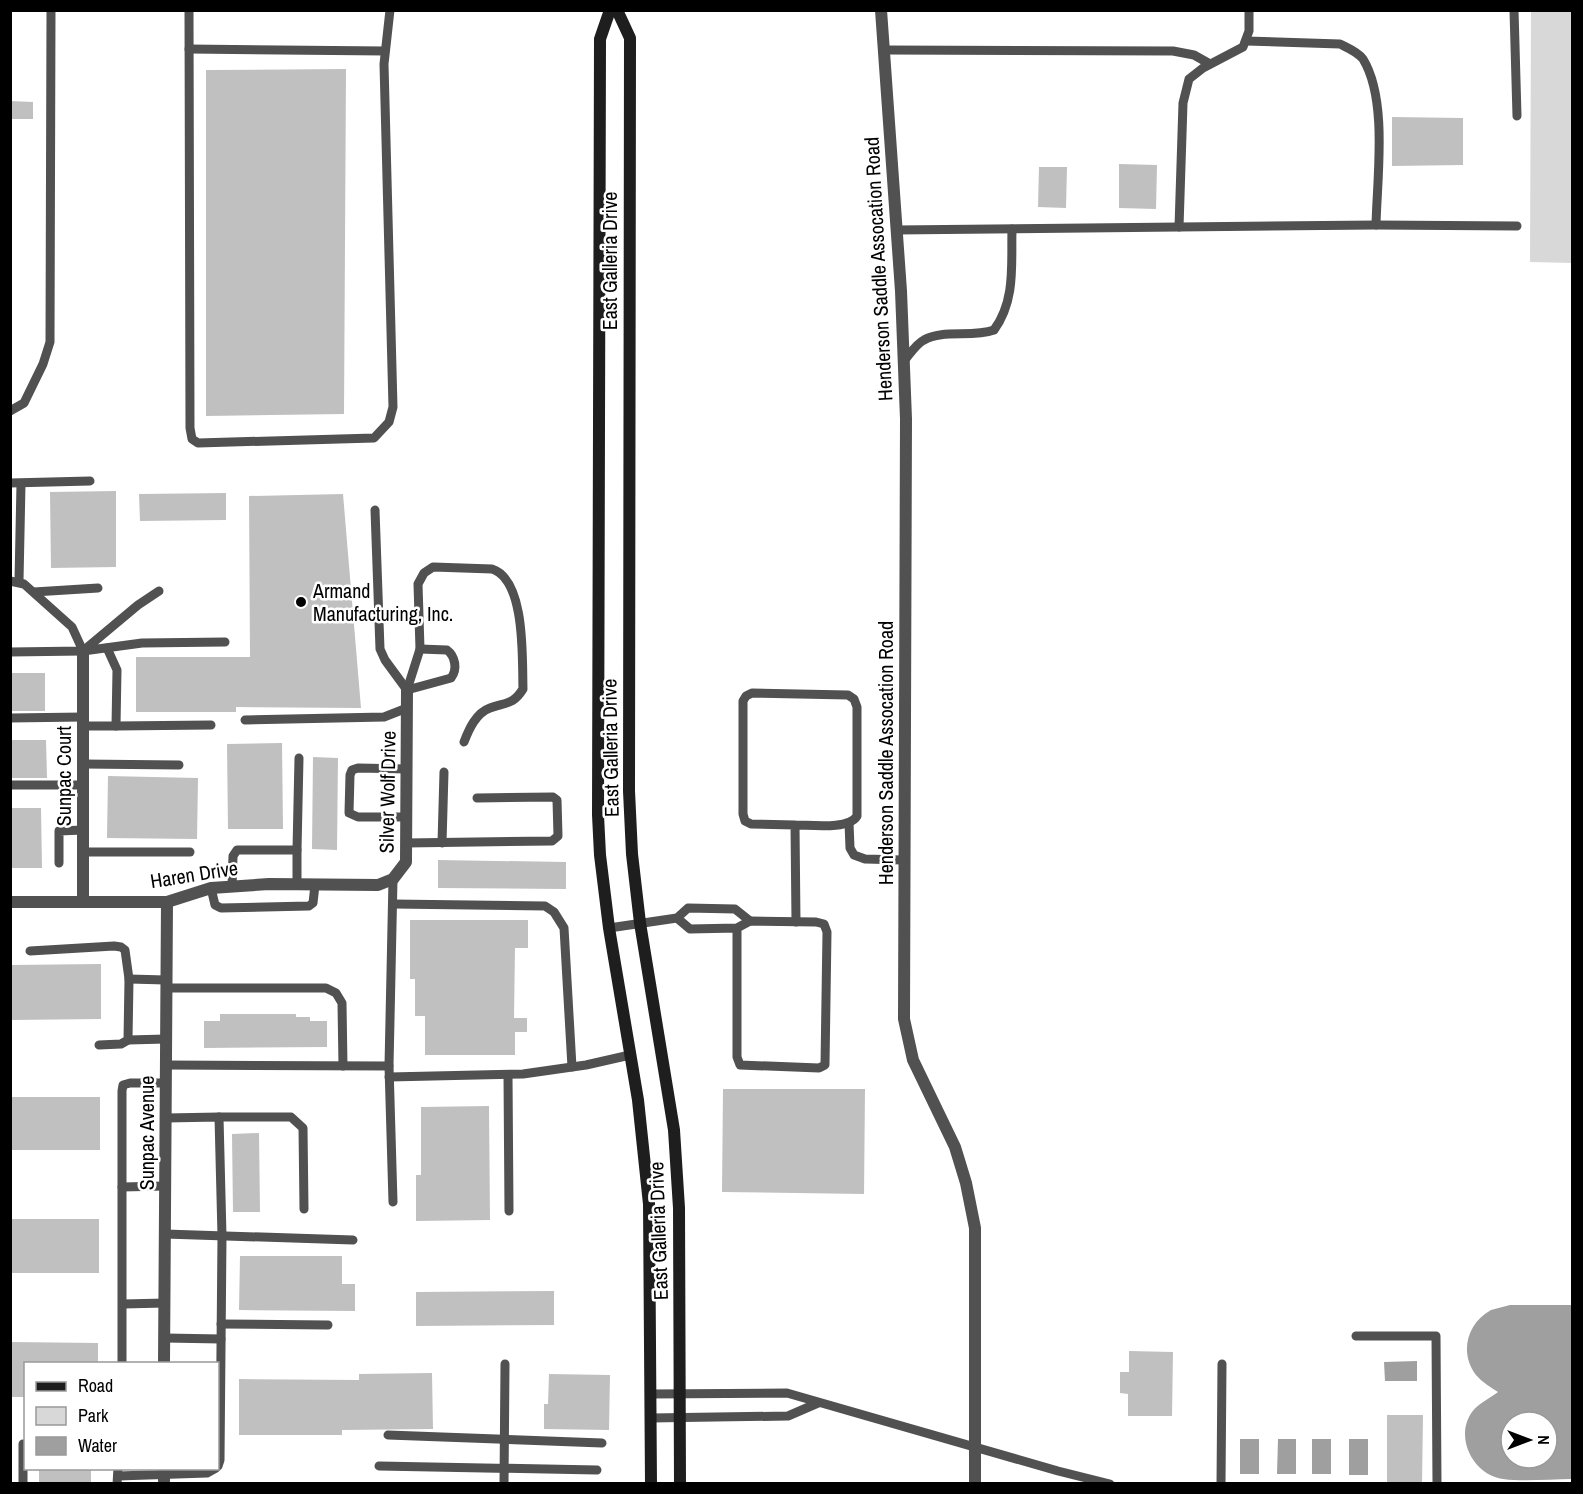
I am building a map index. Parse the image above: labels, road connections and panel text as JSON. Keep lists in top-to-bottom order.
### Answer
{
  "streets": {
    "main road": ["East Galleria Drive"],
    "street": [
      "Henderson Saddle Assocation Road",
      "Sunpac Court",
      "Silver Wolf Drive",
      "Haren Drive",
      "Sunpac Avenue"
    ]
  },
  "crossings": [
    ["Sunpac Court", "Haren Drive"],
    ["Silver Wolf Drive", "Haren Drive"],
    ["Haren Drive", "Sunpac Avenue"]
  ],
  "places": ["Armand Manufacturing, Inc."],
  "legend": ["Road", "Park", "Water"],
  "north": "right"
}
